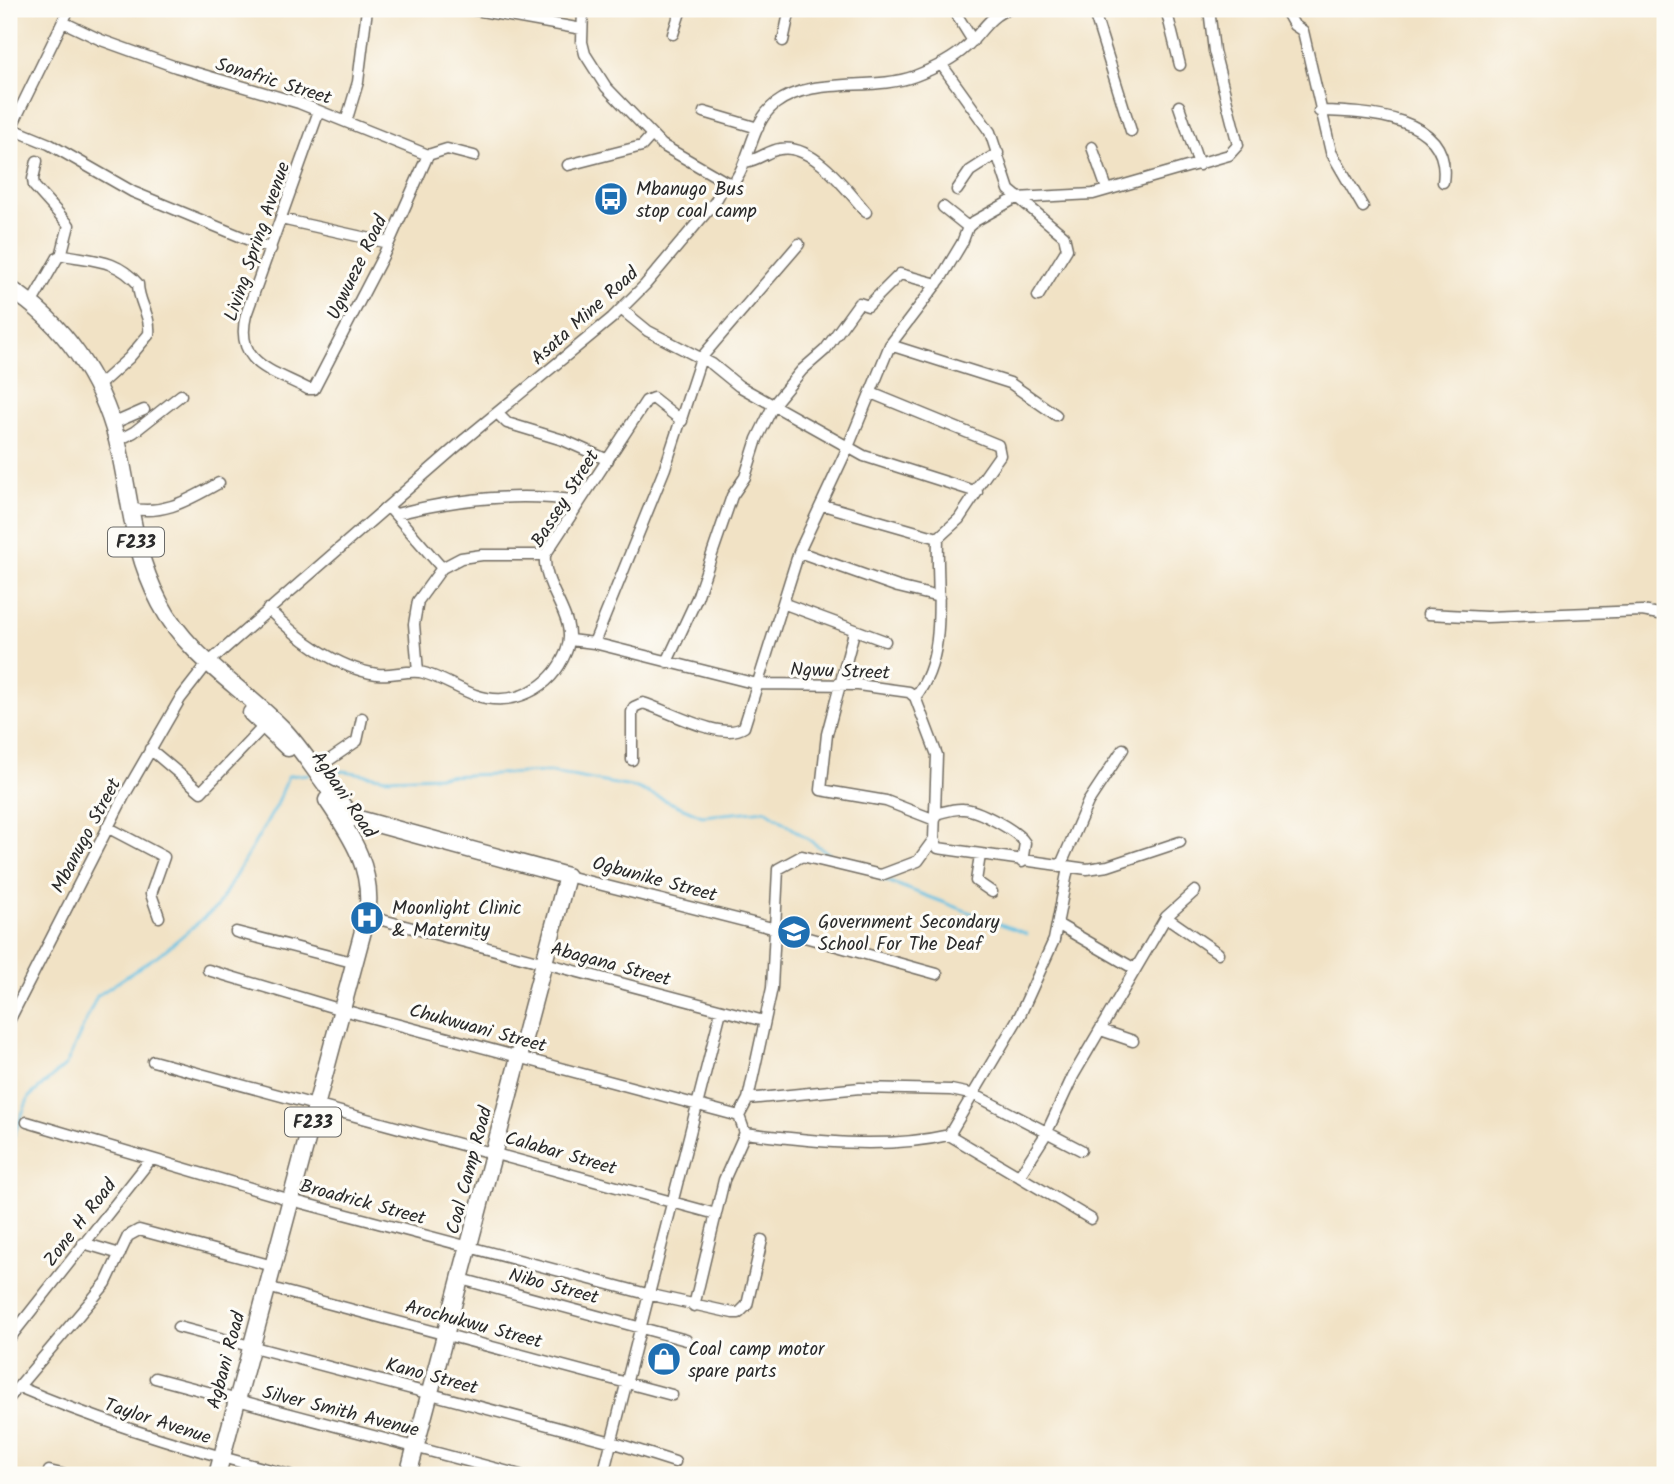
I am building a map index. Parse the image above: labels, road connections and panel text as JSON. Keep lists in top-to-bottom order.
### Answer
{
  "streets": {
    "main road": [
      "F233",
      "Agbani Road",
      "Ogbunike Street",
      "Coal Camp Road"
    ],
    "street": [
      "Sonafric Street",
      "Living Spring Avenue",
      "Ugwueze Road",
      "Asata Mine Road",
      "Bassey Street",
      "Ngwu Street",
      "Mbanugo Street",
      "Abagana Street",
      "Chukwuani Street",
      "Calabar Street",
      "Broadrick Street",
      "Zone H Road",
      "Nibo Street",
      "Arochukwu Street",
      "Kano Street",
      "Silver Smith Avenue",
      "Taylor Avenue"
    ]
  },
  "crossings": [
    ["Sonafric Street", "Living Spring Avenue"],
    ["Sonafric Street", "Ugwueze Road"],
    ["Living Spring Avenue", "Ugwueze Road"],
    ["Asata Mine Road", "Agbani Road"],
    ["Asata Mine Road", "Mbanugo Street"],
    ["Bassey Street", "Ngwu Street"],
    ["Agbani Road", "Mbanugo Street"],
    ["Agbani Road", "Ogbunike Street"],
    ["Agbani Road", "Abagana Street"],
    ["Agbani Road", "Chukwuani Street"],
    ["Agbani Road", "Calabar Street"],
    ["Agbani Road", "Broadrick Street"],
    ["Agbani Road", "Arochukwu Street"],
    ["Agbani Road", "Kano Street"],
    ["Agbani Road", "Silver Smith Avenue"],
    ["Agbani Road", "Taylor Avenue"],
    ["Ogbunike Street", "Coal Camp Road"],
    ["Abagana Street", "Coal Camp Road"],
    ["Chukwuani Street", "Coal Camp Road"],
    ["Calabar Street", "Coal Camp Road"],
    ["Coal Camp Road", "Broadrick Street"],
    ["Coal Camp Road", "Nibo Street"],
    ["Coal Camp Road", "Arochukwu Street"],
    ["Coal Camp Road", "Kano Street"],
    ["Coal Camp Road", "Silver Smith Avenue"],
    ["Broadrick Street", "Zone H Road"]
  ],
  "places": {
    "bus stop": ["Mbanugo Bus stop coal camp"],
    "hospital": ["Moonlight Clinic & Maternity"],
    "school or university": ["Government Secondary School For The Deaf"],
    "shop": ["Coal camp motor spare parts"]
  }
}
